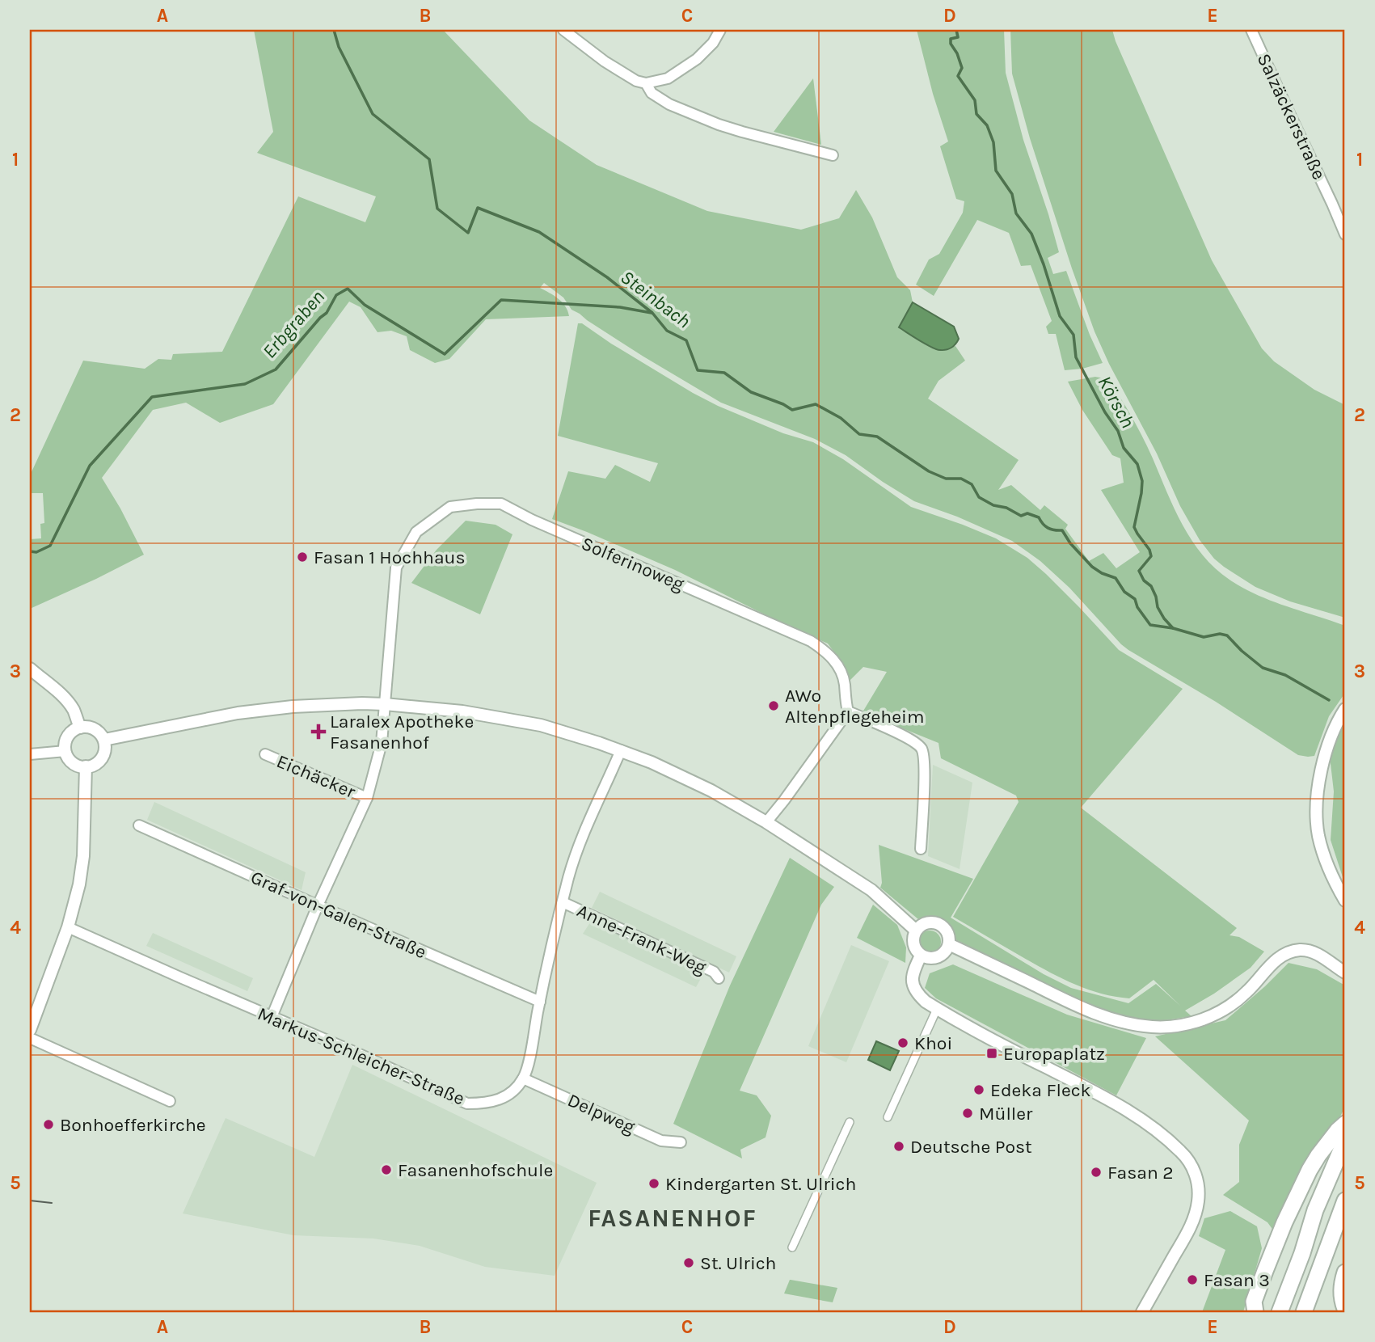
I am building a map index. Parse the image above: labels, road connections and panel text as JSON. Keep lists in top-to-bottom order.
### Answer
{
  "streets": {
    "street": [
      "Salzäckerstraße",
      "Solferinoweg",
      "Eichäcker",
      "Graf-von-Galen-Straße",
      "Anne-Frank-Weg",
      "Markus-Schleicher-Straße",
      "Delpweg"
    ]
  },
  "crossings": [
    ["Solferinoweg", "Eichäcker"],
    ["Solferinoweg", "Graf-von-Galen-Straße"],
    ["Solferinoweg", "Markus-Schleicher-Straße"],
    ["Markus-Schleicher-Straße", "Delpweg"]
  ],
  "districts": ["FASANENHOF"],
  "water": ["Steinbach", "Erbgraben", "Körsch"],
  "places": {
    "other": [
      "Fasan 1 Hochhaus",
      "AWo Altenpflegeheim",
      "Khoi",
      "Edeka Fleck",
      "Müller",
      "Bonhoefferkirche",
      "Deutsche Post",
      "Fasanenhofschule",
      "Fasan 2",
      "Kindergarten St. Ulrich",
      "St. Ulrich",
      "Fasan 3"
    ],
    "health": ["Laralex Apotheke Fasanenhof"],
    "transit": ["Europaplatz"]
  },
  "grid": {
    "columns": [
      "A",
      "B",
      "C",
      "D",
      "E"
    ],
    "rows": [
      "1",
      "2",
      "3",
      "4",
      "5"
    ]
  }
}
